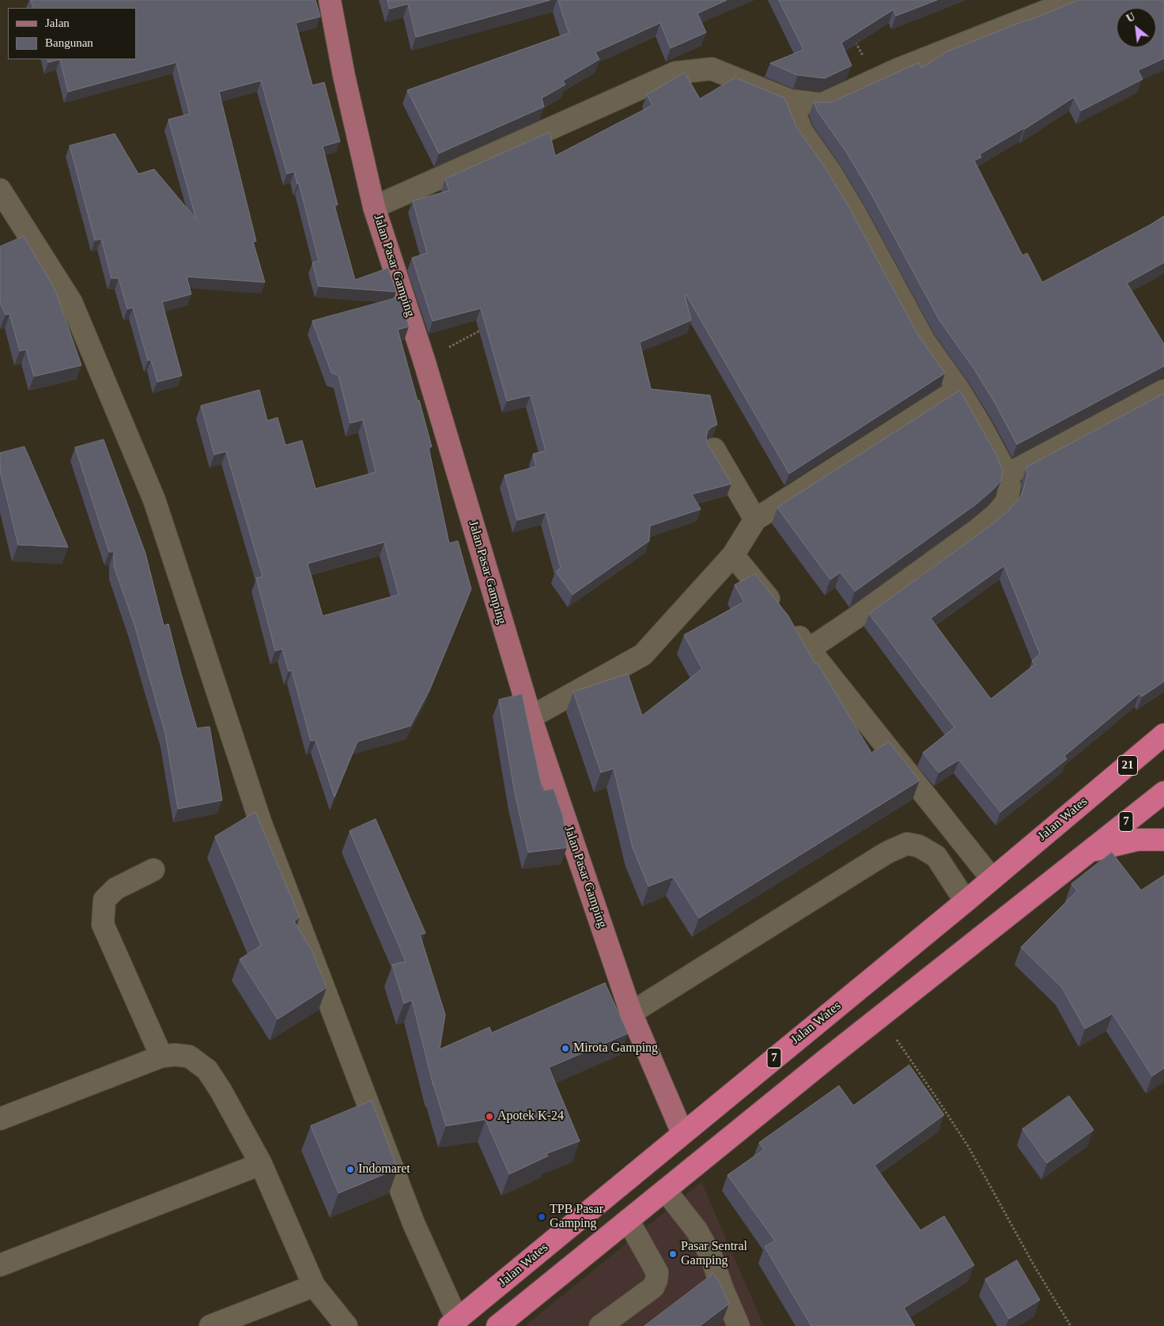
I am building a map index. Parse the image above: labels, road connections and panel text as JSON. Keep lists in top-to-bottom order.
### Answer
{
  "streets": {
    "highway": ["21", "Jalan Wates", "7"],
    "main road": ["Jalan Pasar Gamping"]
  },
  "crossings": [
    ["Jalan Pasar Gamping", "Jalan Wates"]
  ],
  "places": [
    "Mirota Gamping",
    "Apotek K-24",
    "Indomaret",
    "TPB Pasar Gamping",
    "Pasar Sentral Gamping"
  ],
  "legend": ["Jalan", "Bangunan"],
  "north": "top left"
}
